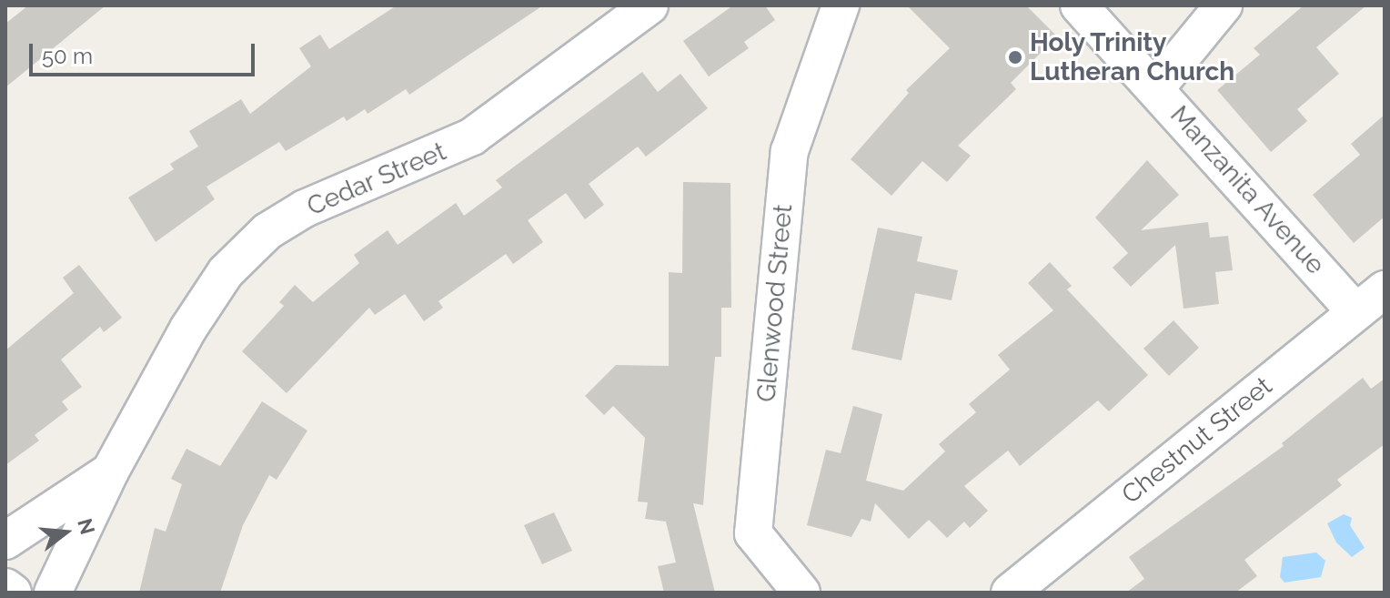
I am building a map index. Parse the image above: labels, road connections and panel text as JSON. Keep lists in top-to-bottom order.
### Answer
{
  "streets": {
    "street": [
      "Cedar Street",
      "Manzanita Avenue",
      "Glenwood Street",
      "Chestnut Street"
    ]
  },
  "crossings": [
    ["Manzanita Avenue", "Chestnut Street"]
  ],
  "places": ["Holy Trinity Lutheran Church"],
  "scale_bar": "50 m",
  "north": "right"
}
